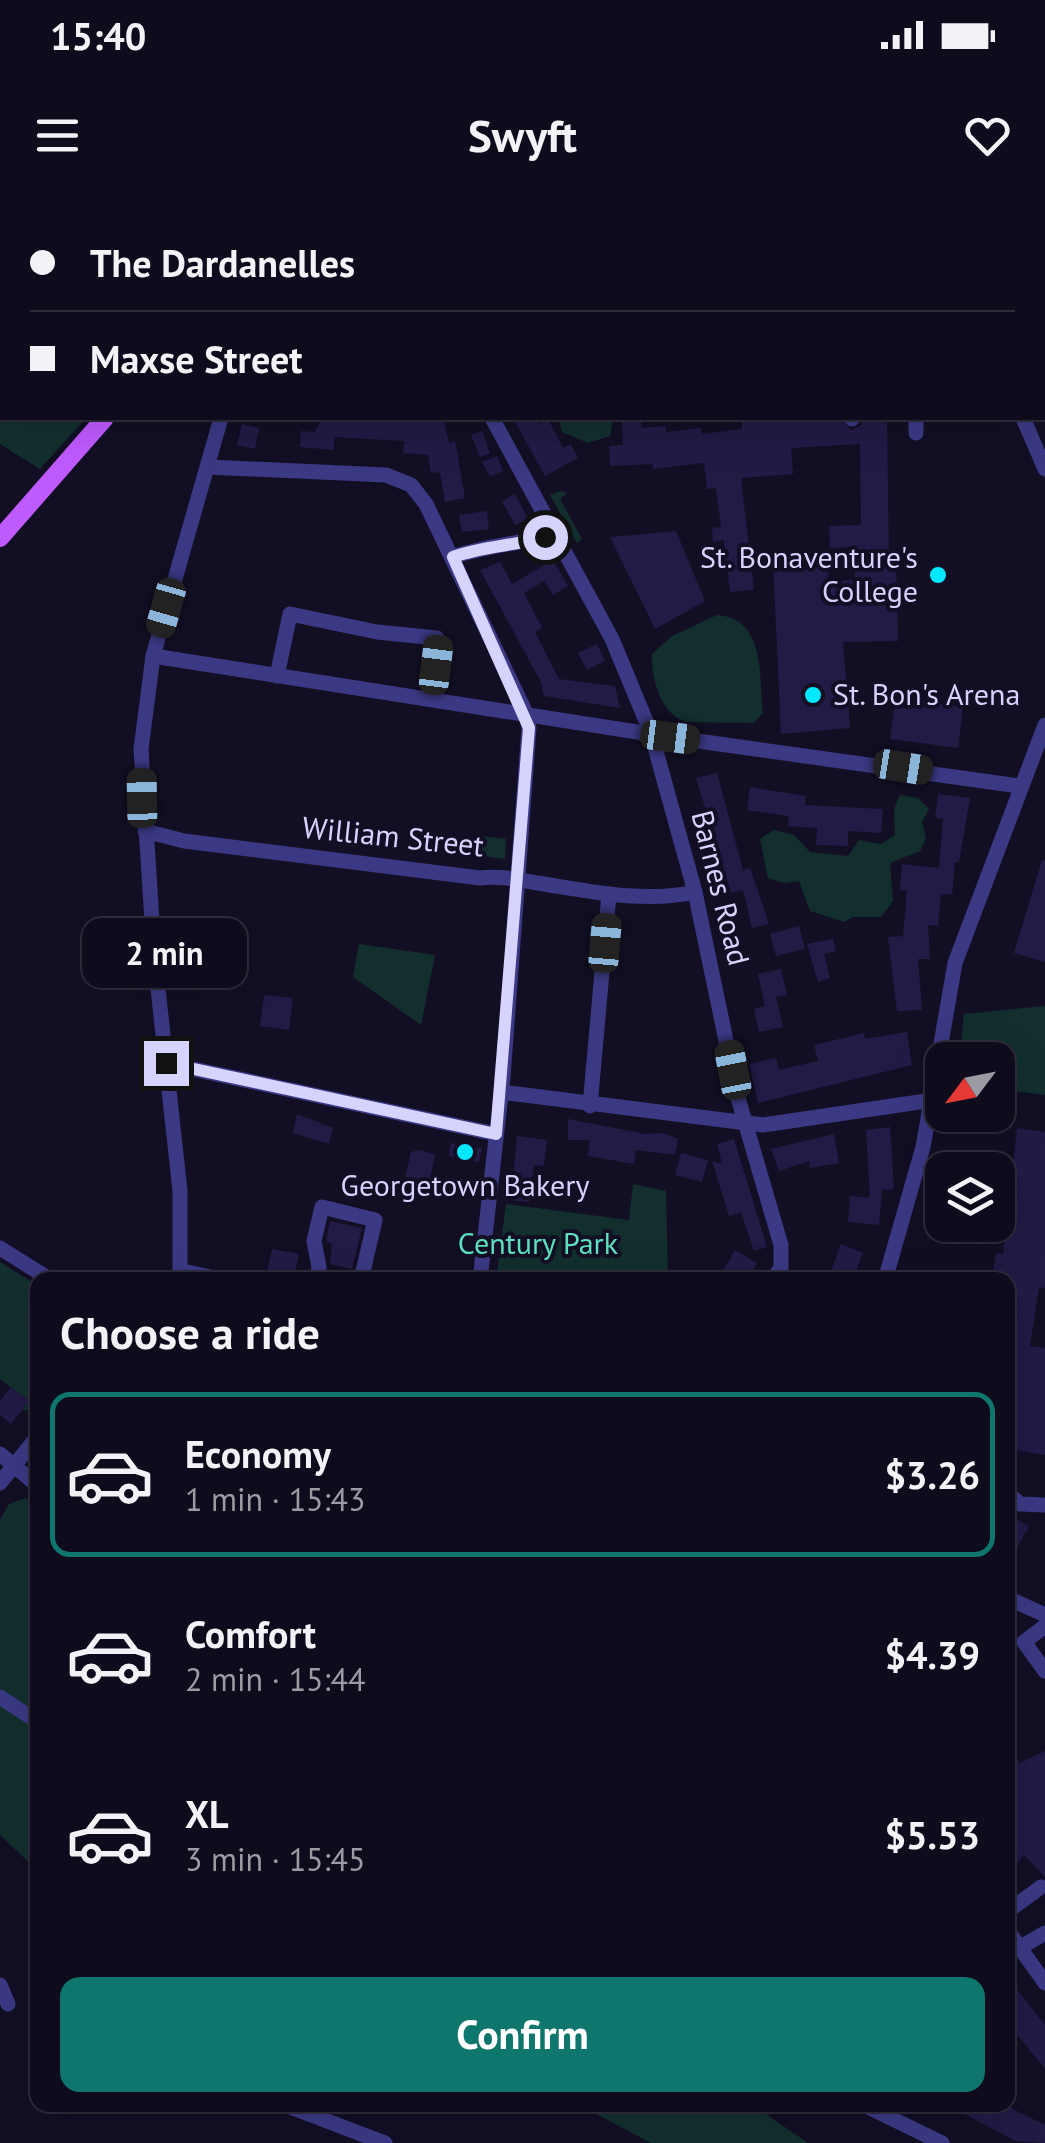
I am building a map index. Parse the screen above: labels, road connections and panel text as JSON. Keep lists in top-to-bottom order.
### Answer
{
  "streets": {
    "street": ["William Street", "Barnes Road"]
  },
  "crossings": [
    ["William Street", "Barnes Road"]
  ],
  "parks": ["Century Park"],
  "places": ["St. Bonaventure's College", "St. Bon's Arena", "Georgetown Bakery"],
  "north": "bottom left",
  "page": {
    "status": "15:40",
    "header": "Swyft",
    "banner": ["The Dardanelles", "Maxse Street"],
    "bubble": "2 min",
    "heading": "Choose a ride",
    "list": [
      {
        "name": "Economy",
        "note": "1 min · 15:43",
        "value": "$3.26"
      },
      {
        "name": "Comfort",
        "note": "2 min · 15:44",
        "value": "$4.39"
      },
      {
        "name": "XL",
        "note": "3 min · 15:45",
        "value": "$5.53"
      }
    ],
    "buttons": "Confirm"
  }
}
